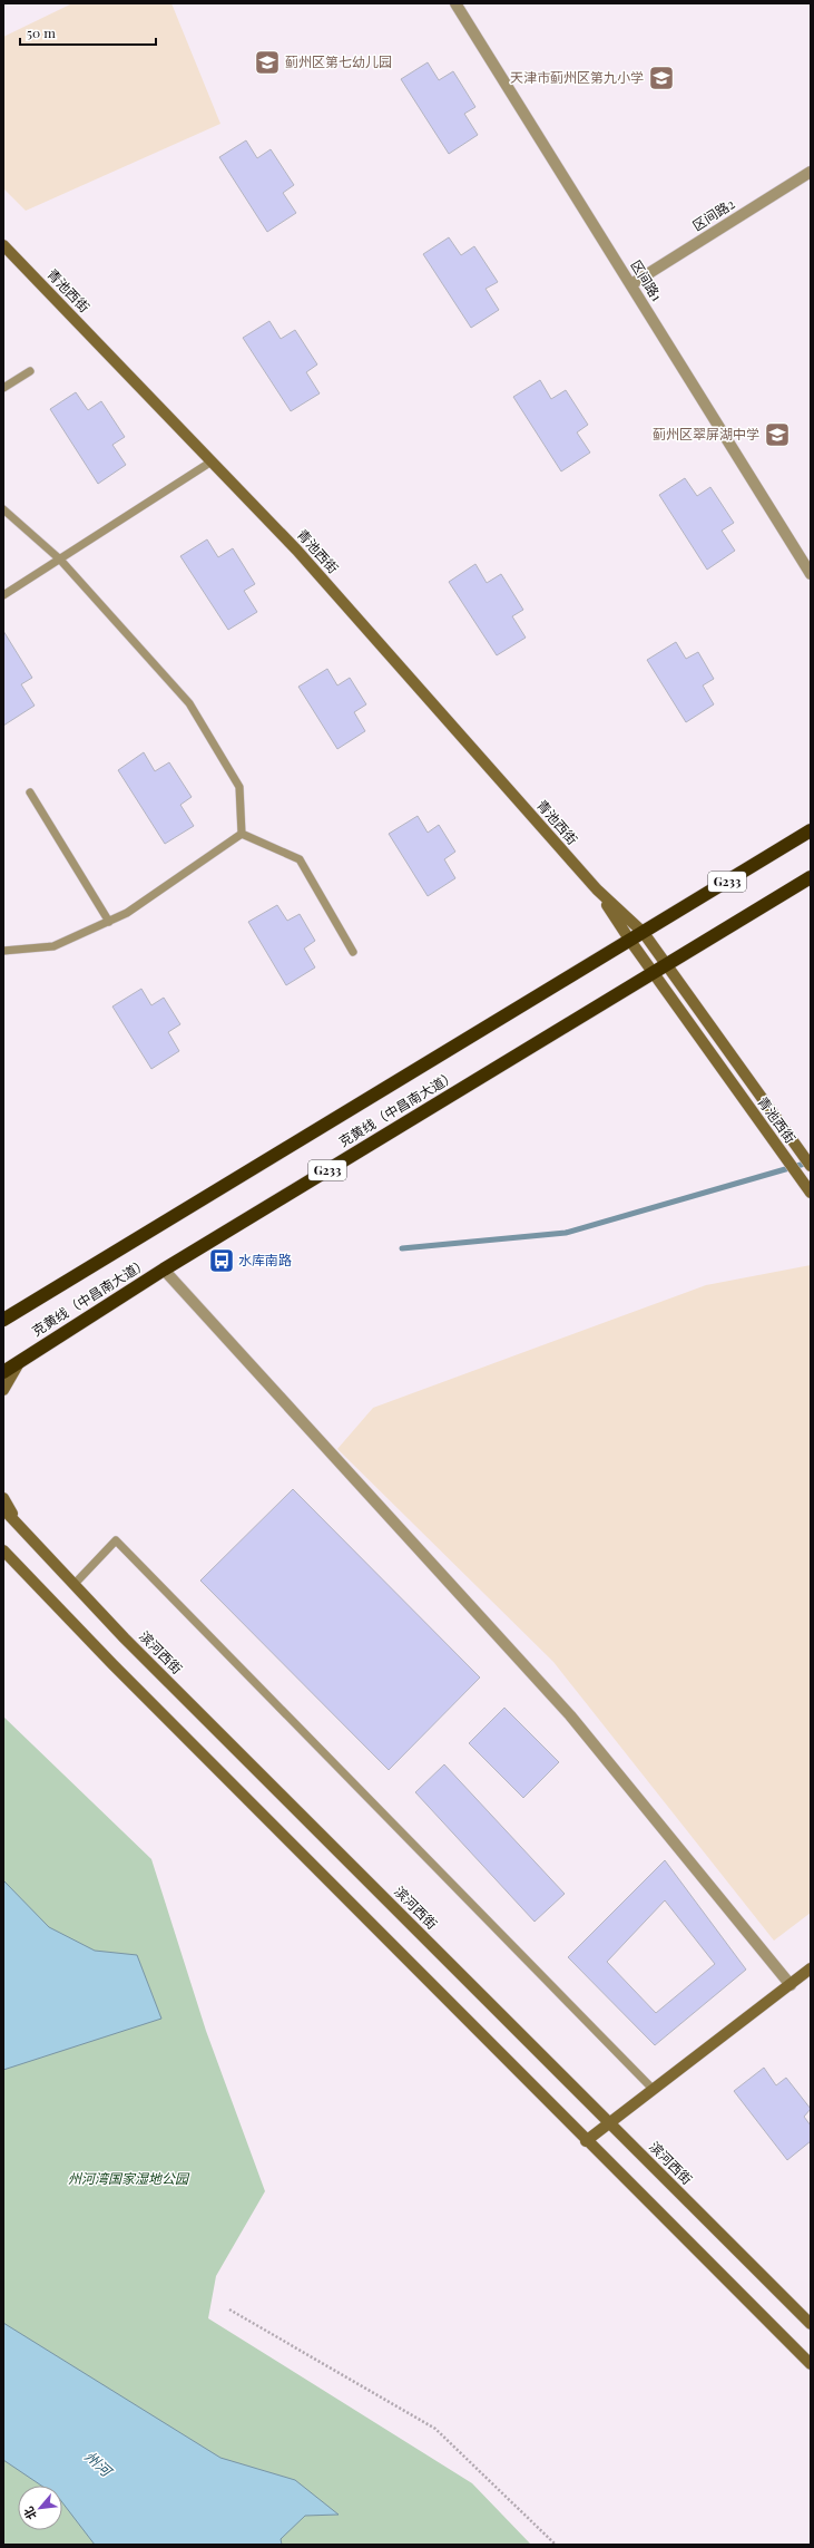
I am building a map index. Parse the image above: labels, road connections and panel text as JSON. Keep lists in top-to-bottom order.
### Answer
{
  "streets": {
    "highway": ["G233", "克黄线（中昌南大道）"],
    "main road": ["青池西街", "滨河西街"],
    "street": ["区间路2", "区间路1"]
  },
  "crossings": [
    ["区间路2", "区间路1"],
    ["青池西街", "克黄线（中昌南大道）"]
  ],
  "water": ["州河"],
  "parks": ["州河湾国家湿地公园"],
  "places": {
    "school or university": ["蓟州区第七幼儿园", "天津市蓟州区第九小学", "蓟州区翠屏湖中学"],
    "bus stop": ["水库南路"]
  },
  "scale_bar": "50 m",
  "north": "bottom left"
}
